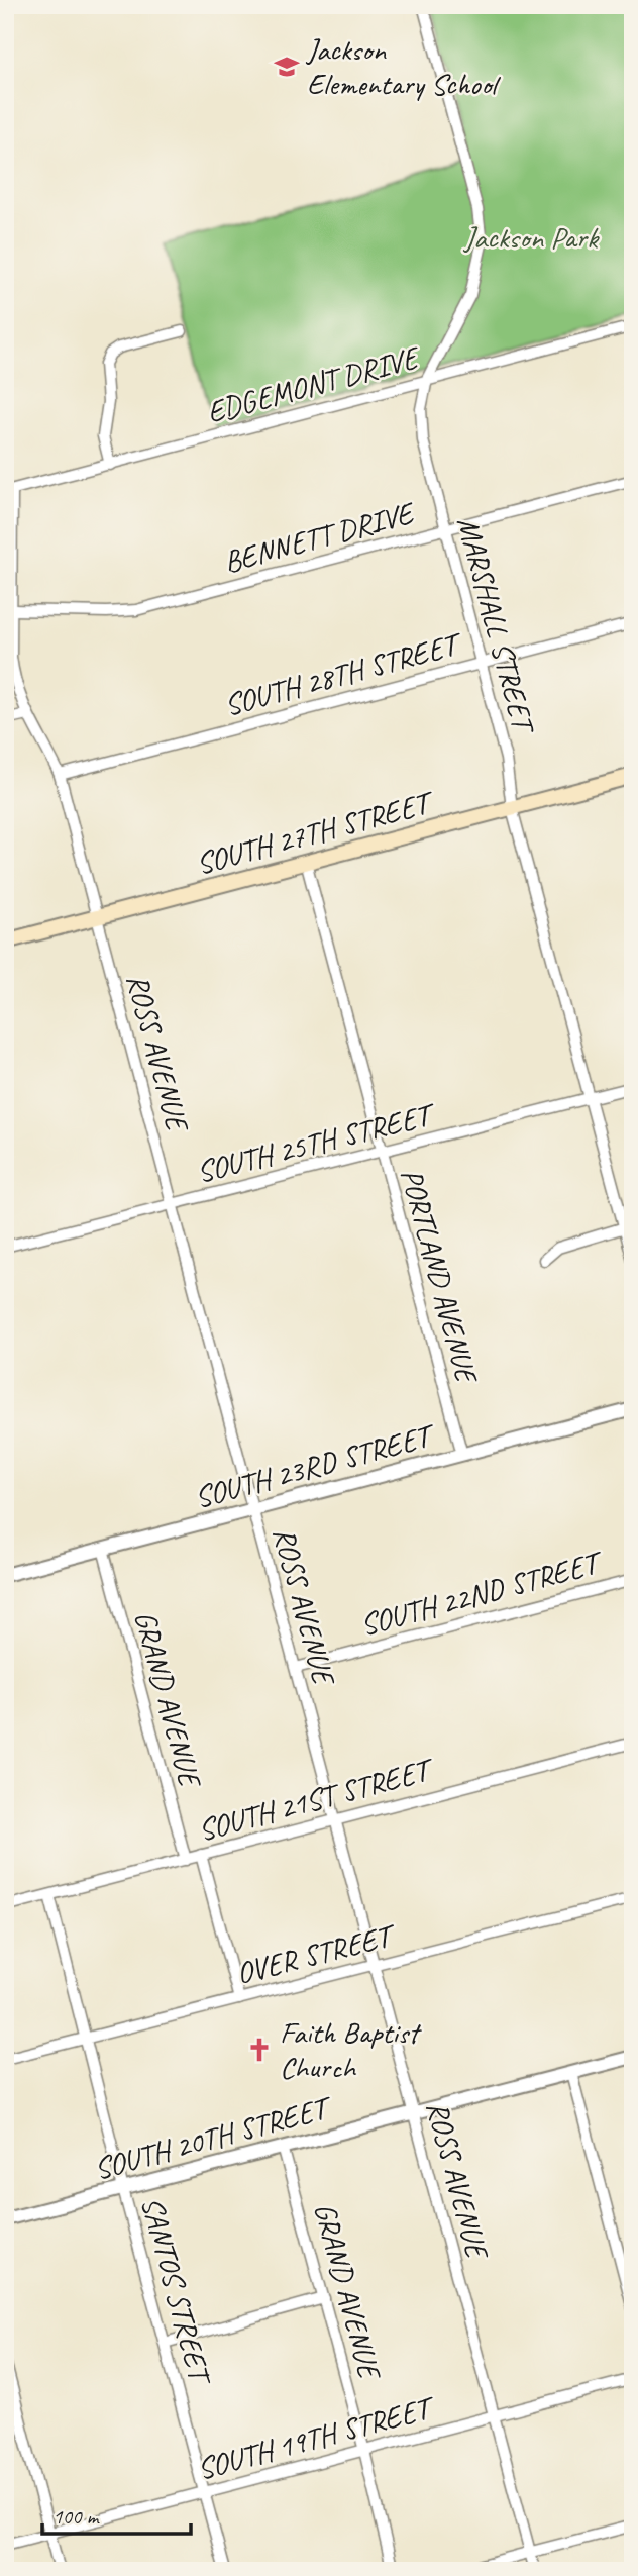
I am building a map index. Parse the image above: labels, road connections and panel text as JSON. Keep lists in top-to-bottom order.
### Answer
{
  "streets": {
    "main road": ["SOUTH 27TH STREET"],
    "street": [
      "EDGEMONT DRIVE",
      "BENNETT DRIVE",
      "MARSHALL STREET",
      "SOUTH 28TH STREET",
      "ROSS AVENUE",
      "SOUTH 25TH STREET",
      "PORTLAND AVENUE",
      "SOUTH 23RD STREET",
      "SOUTH 22ND STREET",
      "GRAND AVENUE",
      "SOUTH 21ST STREET",
      "OVER STREET",
      "SOUTH 20TH STREET",
      "SANTOS STREET",
      "SOUTH 19TH STREET"
    ]
  },
  "crossings": [
    ["EDGEMONT DRIVE", "MARSHALL STREET"],
    ["EDGEMONT DRIVE", "ROSS AVENUE"],
    ["BENNETT DRIVE", "MARSHALL STREET"],
    ["BENNETT DRIVE", "ROSS AVENUE"],
    ["MARSHALL STREET", "SOUTH 28TH STREET"],
    ["MARSHALL STREET", "SOUTH 27TH STREET"],
    ["MARSHALL STREET", "SOUTH 25TH STREET"],
    ["SOUTH 28TH STREET", "ROSS AVENUE"],
    ["SOUTH 27TH STREET", "ROSS AVENUE"],
    ["SOUTH 27TH STREET", "PORTLAND AVENUE"],
    ["ROSS AVENUE", "SOUTH 25TH STREET"],
    ["ROSS AVENUE", "SOUTH 23RD STREET"],
    ["ROSS AVENUE", "SOUTH 22ND STREET"],
    ["ROSS AVENUE", "SOUTH 21ST STREET"],
    ["ROSS AVENUE", "OVER STREET"],
    ["ROSS AVENUE", "SOUTH 20TH STREET"],
    ["ROSS AVENUE", "SOUTH 19TH STREET"],
    ["SOUTH 25TH STREET", "PORTLAND AVENUE"],
    ["PORTLAND AVENUE", "SOUTH 23RD STREET"],
    ["SOUTH 23RD STREET", "GRAND AVENUE"],
    ["GRAND AVENUE", "SOUTH 21ST STREET"],
    ["GRAND AVENUE", "SOUTH 20TH STREET"],
    ["GRAND AVENUE", "SOUTH 19TH STREET"],
    ["SOUTH 21ST STREET", "SANTOS STREET"],
    ["OVER STREET", "SANTOS STREET"],
    ["SOUTH 20TH STREET", "SANTOS STREET"],
    ["SANTOS STREET", "SOUTH 19TH STREET"]
  ],
  "parks": ["Jackson Park"],
  "places": {
    "school or university": ["Jackson Elementary School"],
    "church": ["Faith Baptist Church"]
  },
  "scale_bar": "100 m"
}
